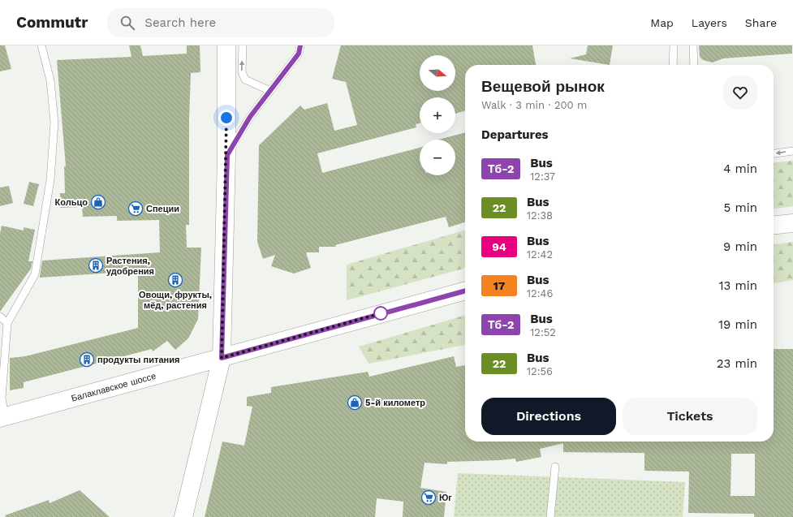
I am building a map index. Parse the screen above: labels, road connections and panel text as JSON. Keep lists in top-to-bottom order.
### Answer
{
  "streets": {
    "main road": ["Балаклавское шоссе"]
  },
  "places": {
    "shop": ["Кольцо", "5-й километр"],
    "supermarket": ["Специи", "Юг"],
    "building": ["Растения, удобрения", "Овощи, фрукты, мёд, растения", "продукты питания"]
  },
  "lines": ["bus line Тб-2"],
  "north": "right",
  "page": {
    "header": "Commutr",
    "search": "Search here",
    "nav": ["Map", "Layers", "Share"],
    "map_buttons": ["+", "−"],
    "heading": [
      ["Вещевой рынок", "Walk · 3 min · 200 m"],
      "Departures"
    ],
    "list": [
      {
        "mark": "Тб-2",
        "name": "Bus",
        "note": "12:37",
        "value": "4 min"
      },
      {
        "mark": "22",
        "name": "Bus",
        "note": "12:38",
        "value": "5 min"
      },
      {
        "mark": "94",
        "name": "Bus",
        "note": "12:42",
        "value": "9 min"
      },
      {
        "mark": "17",
        "name": "Bus",
        "note": "12:46",
        "value": "13 min"
      },
      {
        "mark": "Тб-2",
        "name": "Bus",
        "note": "12:52",
        "value": "19 min"
      },
      {
        "mark": "22",
        "name": "Bus",
        "note": "12:56",
        "value": "23 min"
      }
    ],
    "buttons": ["Directions", "Tickets"]
  }
}
